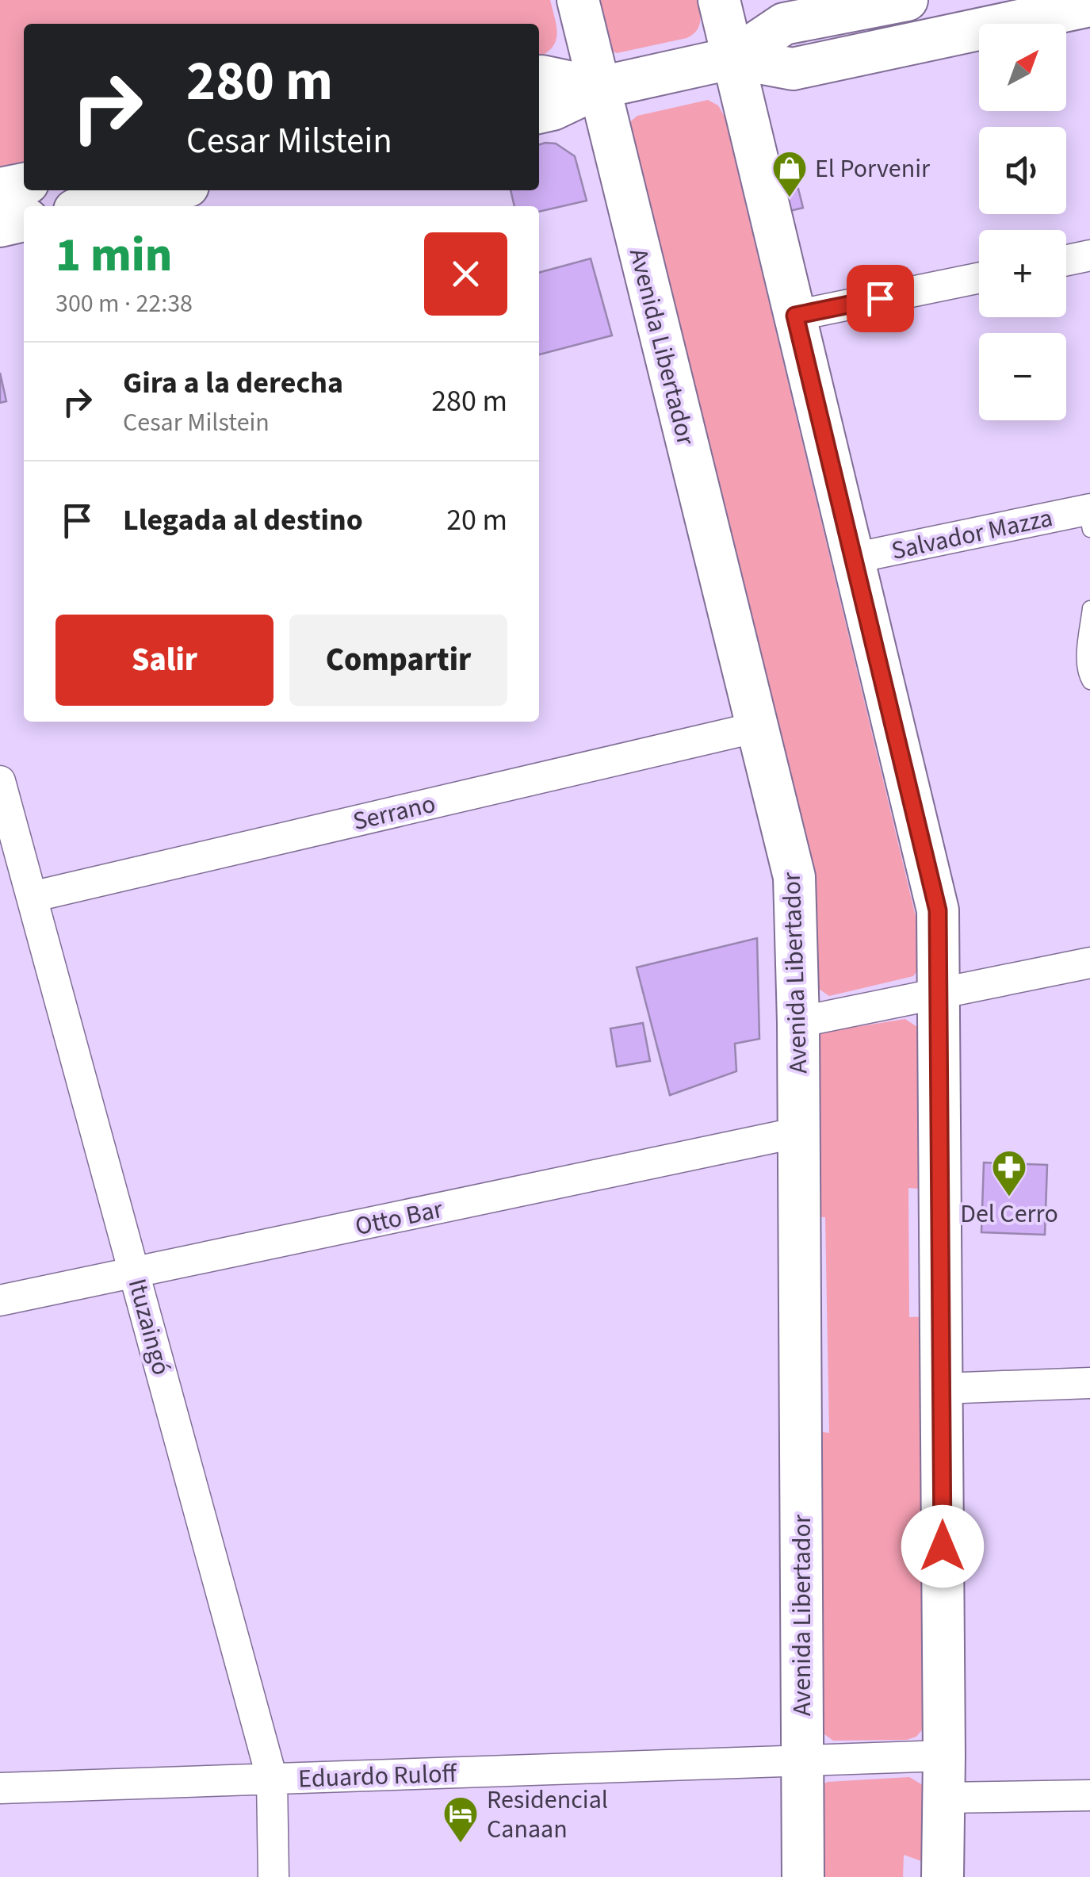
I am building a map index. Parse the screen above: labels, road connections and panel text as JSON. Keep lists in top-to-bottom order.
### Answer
{
  "streets": {
    "main road": ["Avenida Libertador"],
    "street": [
      "Salvador Mazza",
      "Serrano",
      "Otto Bar",
      "Ituzaingó",
      "Eduardo Ruloff"
    ]
  },
  "crossings": [
    ["Avenida Libertador", "Serrano"],
    ["Avenida Libertador", "Otto Bar"],
    ["Avenida Libertador", "Eduardo Ruloff"],
    ["Serrano", "Ituzaingó"],
    ["Otto Bar", "Ituzaingó"],
    ["Ituzaingó", "Eduardo Ruloff"]
  ],
  "places": {
    "shop": ["El Porvenir"],
    "pharmacy": ["Del Cerro"],
    "hotel": ["Residencial Canaan"]
  },
  "north": "top right",
  "page": {
    "map_buttons": ["+", "−"],
    "turn": ["280 m", "Cesar Milstein"],
    "heading": ["1 min", "300 m · 22:38"],
    "list": [
      {
        "name": "Gira a la derecha",
        "note": "Cesar Milstein",
        "value": "280 m"
      },
      {
        "name": "Llegada al destino",
        "value": "20 m"
      }
    ],
    "buttons": ["Salir", "Compartir"]
  }
}
